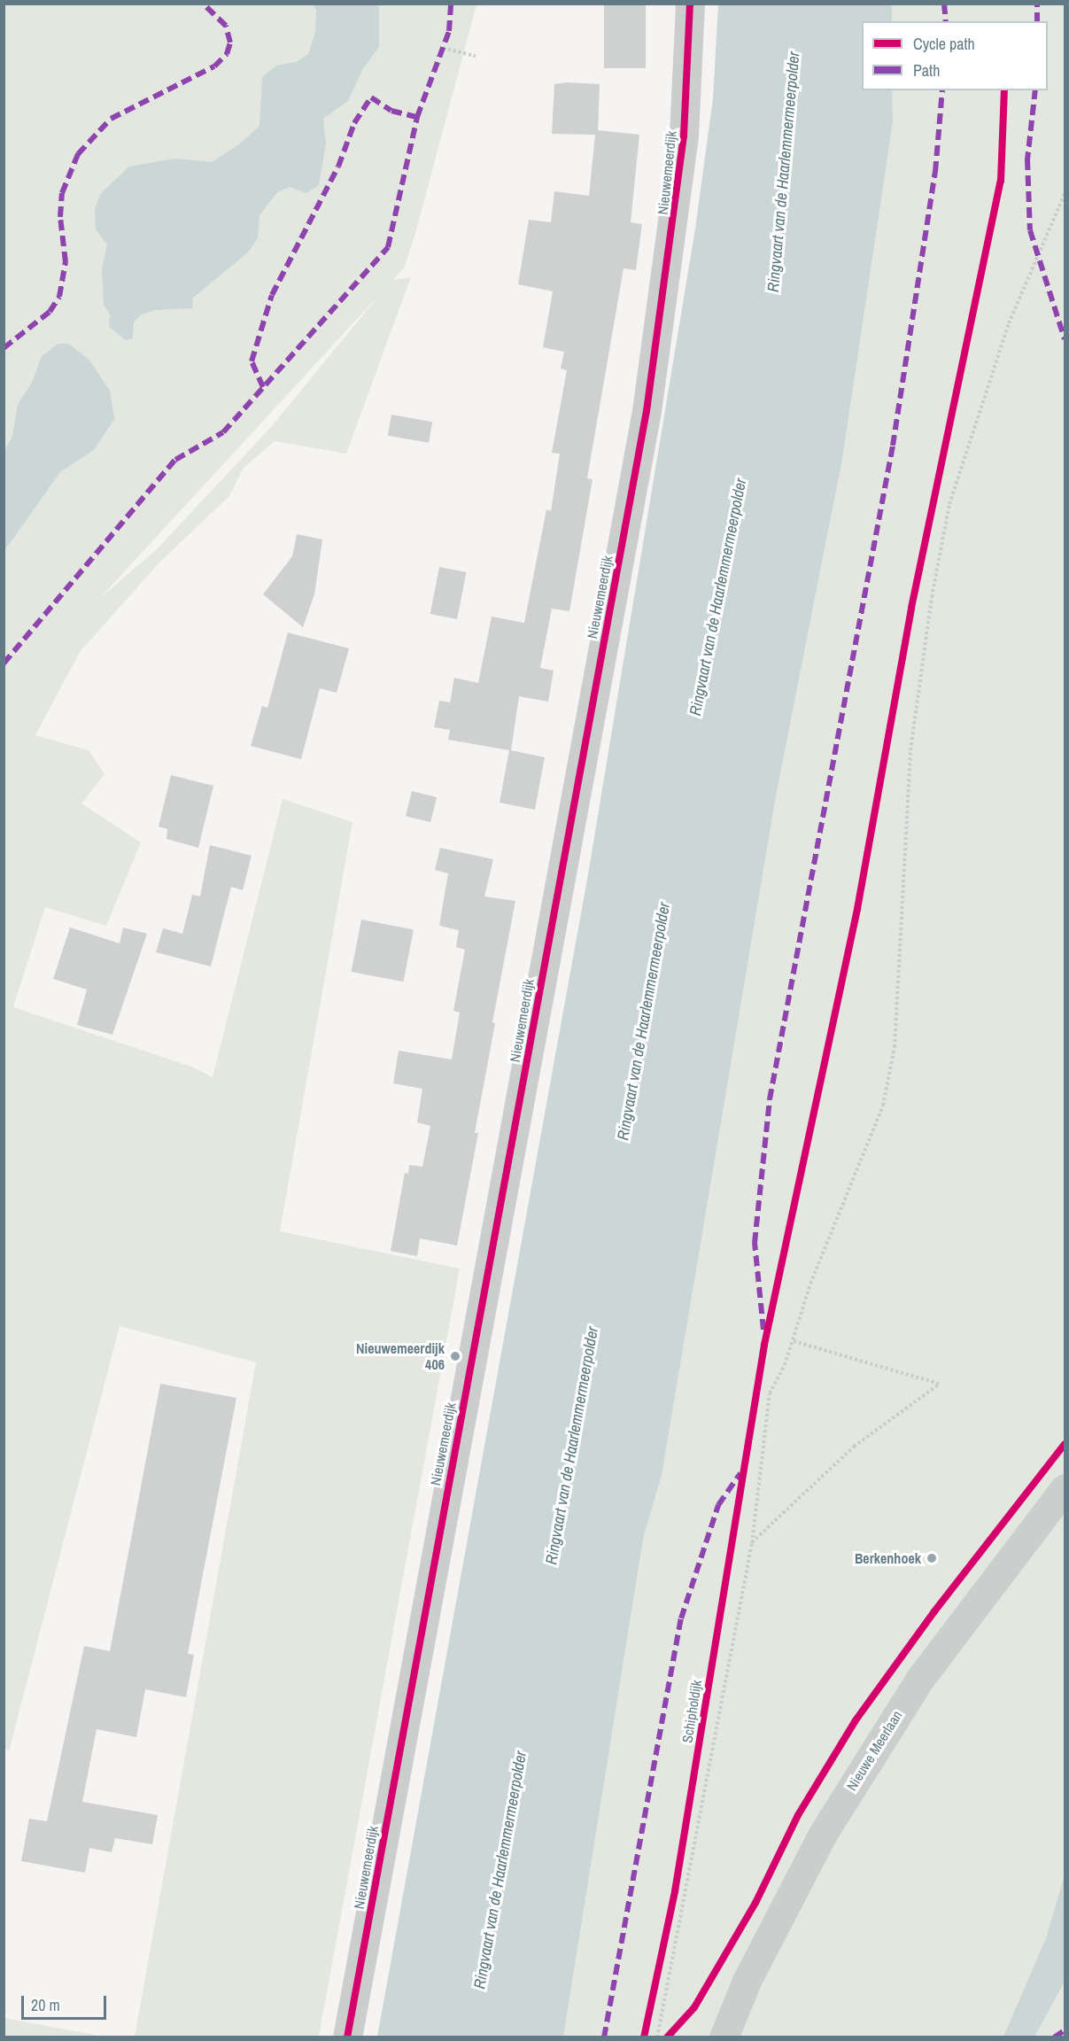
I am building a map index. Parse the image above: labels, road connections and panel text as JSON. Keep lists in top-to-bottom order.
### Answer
{
  "streets": {
    "street": ["Nieuwemeerdijk", "Nieuwe Meerlaan"],
    "cycle path": ["Schipholdijk"]
  },
  "water": ["Ringvaart van de Haarlemmermeerpolder"],
  "places": ["Nieuwemeerdijk 406", "Berkenhoek"],
  "legend": ["Cycle path", "Path"],
  "scale_bar": "20 m"
}
